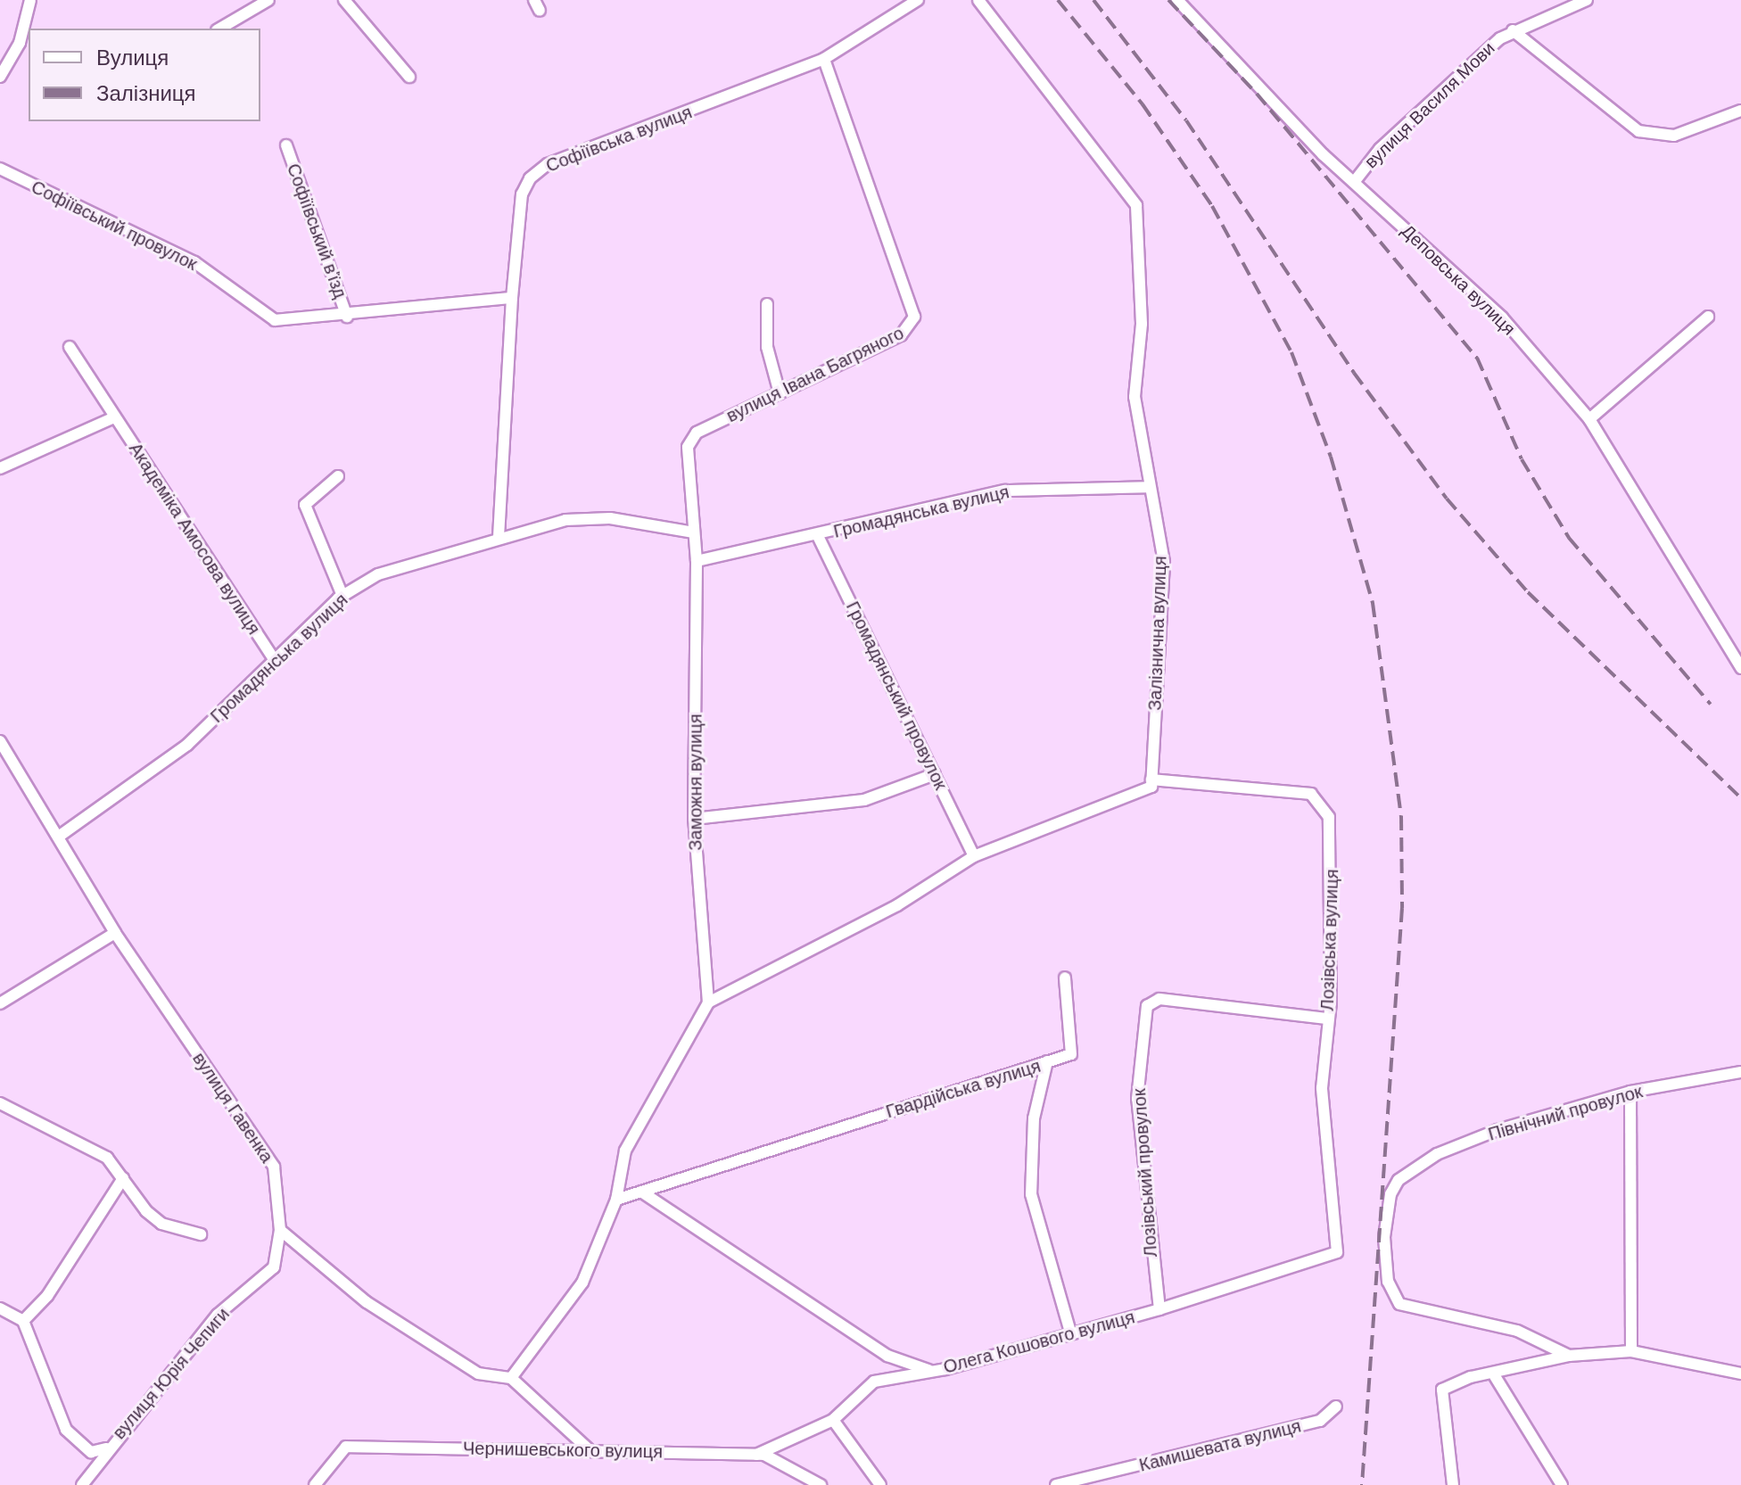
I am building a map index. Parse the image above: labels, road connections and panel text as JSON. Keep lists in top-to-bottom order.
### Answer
{
  "streets": {
    "street": [
      "вулиця Василя Мови",
      "Софіївська вулиця",
      "Софіївський провулок",
      "Софіївський в'їзд",
      "Деповська вулиця",
      "вулиця Івана Багряного",
      "Громадянська вулиця",
      "Академіка Амосова вулиця",
      "Залізнична вулиця",
      "Громадянський провулок",
      "Заможня вулиця",
      "Лозівська вулиця",
      "Гвардійська вулиця",
      "вулиця Гавенка",
      "Північний провулок",
      "Лозівський провулок",
      "Олега Кошового вулиця",
      "вулиця Юрія Чепиги",
      "Камишевата вулиця",
      "Чернишевського вулиця"
    ]
  },
  "crossings": [
    ["вулиця Василя Мови", "Деповська вулиця"],
    ["Софіївська вулиця", "Софіївський провулок"],
    ["Софіївська вулиця", "вулиця Івана Багряного"],
    ["Софіївська вулиця", "Громадянська вулиця"],
    ["Софіївський провулок", "Софіївський в'їзд"],
    ["вулиця Івана Багряного", "Громадянська вулиця"],
    ["вулиця Івана Багряного", "Заможня вулиця"],
    ["Громадянська вулиця", "Академіка Амосова вулиця"],
    ["Громадянська вулиця", "Залізнична вулиця"],
    ["Громадянська вулиця", "Громадянський провулок"],
    ["Громадянська вулиця", "Заможня вулиця"],
    ["Громадянська вулиця", "вулиця Гавенка"],
    ["Залізнична вулиця", "Лозівська вулиця"],
    ["Лозівська вулиця", "Лозівський провулок"],
    ["Лозівська вулиця", "Олега Кошового вулиця"],
    ["Гвардійська вулиця", "Олега Кошового вулиця"],
    ["вулиця Гавенка", "вулиця Юрія Чепиги"],
    ["Лозівський провулок", "Олега Кошового вулиця"],
    ["Олега Кошового вулиця", "Чернишевського вулиця"]
  ],
  "legend": ["Вулиця", "Залізниця"]
}
